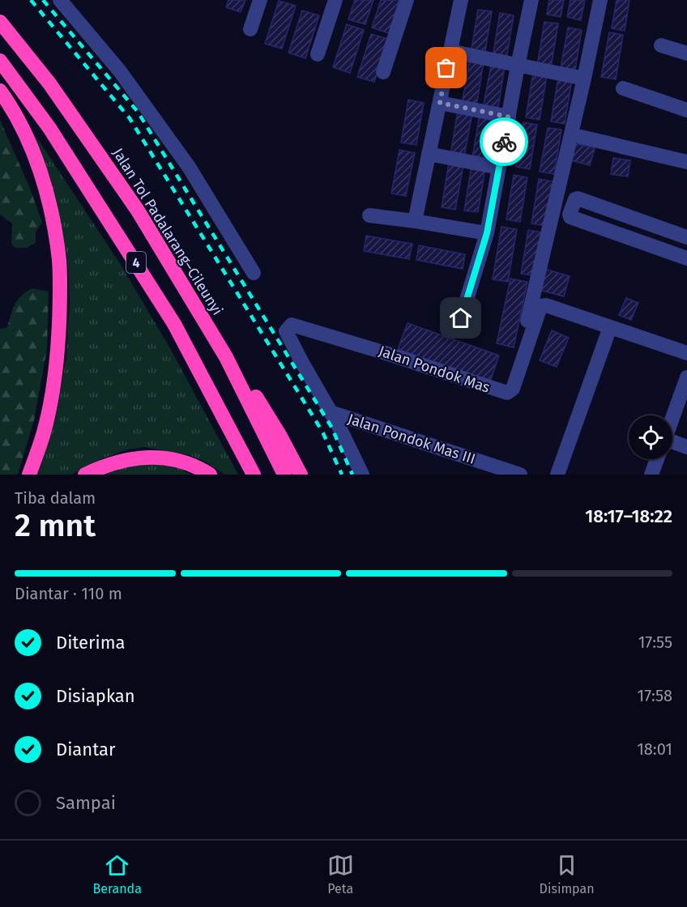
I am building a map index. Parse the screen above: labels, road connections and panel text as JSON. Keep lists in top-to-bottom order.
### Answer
{
  "streets": {
    "highway": ["Jalan Tol Padalarang–Cileunyi", "4"],
    "street": ["Jalan Pondok Mas", "Jalan Pondok Mas III"]
  },
  "crossings": [
    ["Jalan Pondok Mas", "Jalan Pondok Mas III"]
  ],
  "page": {
    "heading": ["2 mnt", "Tiba dalam", "18:17–18:22"],
    "bar": "Diantar · 110 m",
    "list": [
      ["Diterima", "17:55"],
      ["Disiapkan", "17:58"],
      ["Diantar", "18:01"],
      "Sampai"
    ],
    "tabs": ["Beranda", "Peta", "Disimpan"]
  }
}
